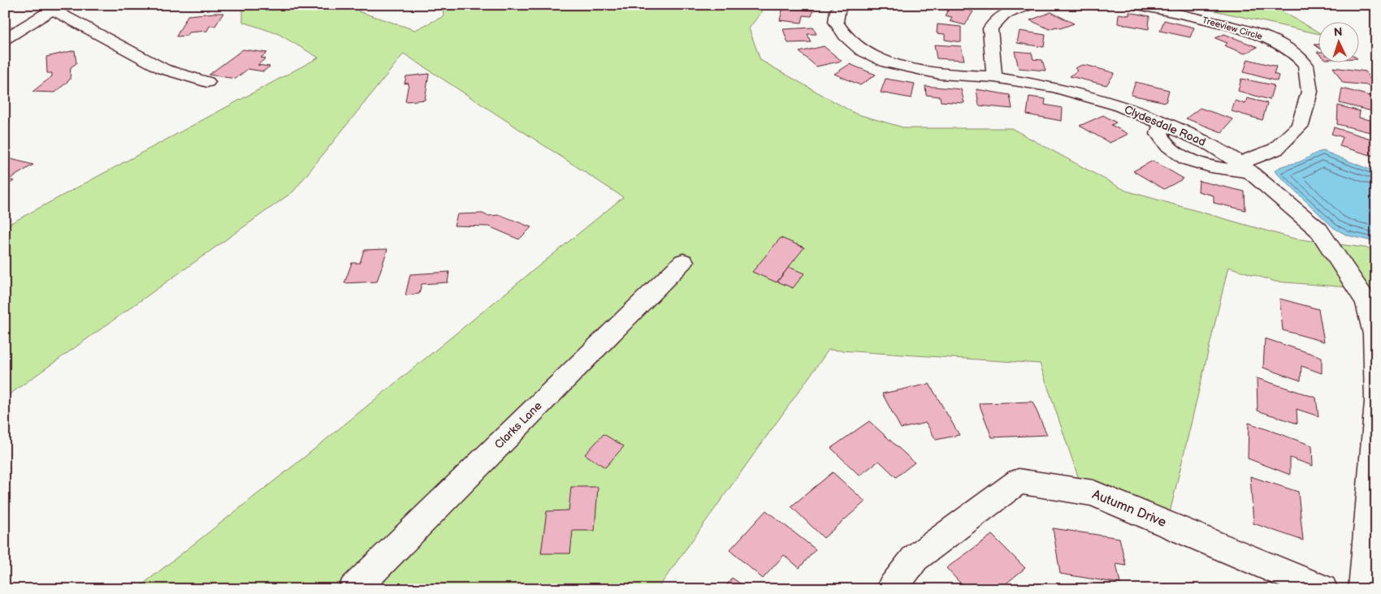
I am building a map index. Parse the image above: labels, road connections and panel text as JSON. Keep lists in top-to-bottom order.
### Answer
{
  "streets": {
    "street": [
      "Treeview Circle",
      "Clydesdale Road",
      "Clarks Lane",
      "Autumn Drive"
    ]
  },
  "crossings": [
    ["Treeview Circle", "Clydesdale Road"]
  ],
  "north": "top"
}
